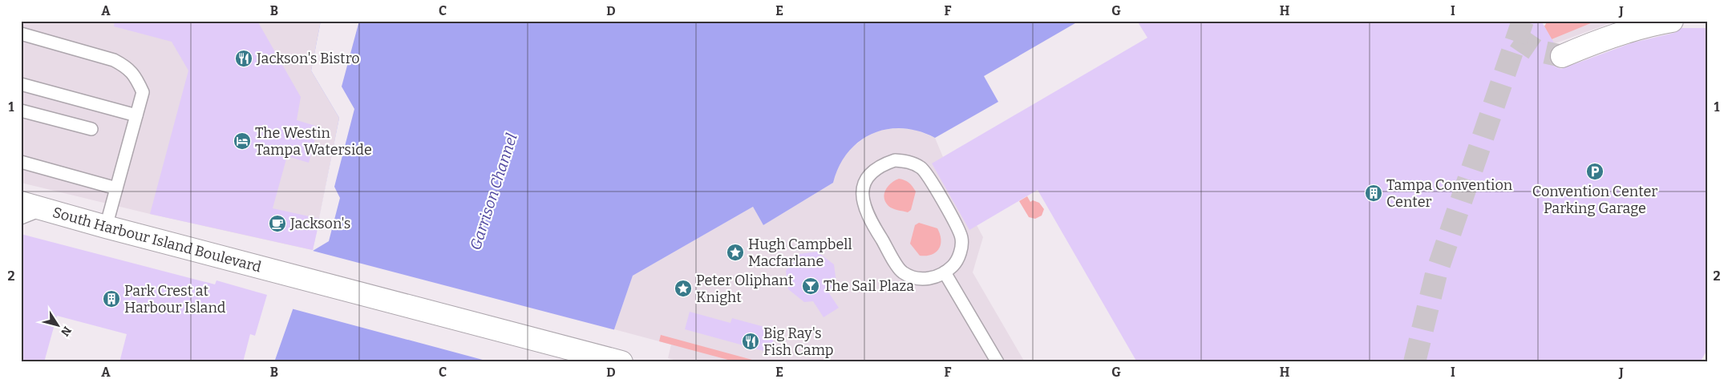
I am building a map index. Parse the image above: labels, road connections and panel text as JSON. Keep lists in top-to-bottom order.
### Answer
{
  "streets": {
    "street": ["South Harbour Island Boulevard"]
  },
  "water": ["Garrison Channel"],
  "places": {
    "restaurant": ["Jackson's Bistro", "Big Ray's Fish Camp"],
    "hotel": ["The Westin Tampa Waterside"],
    "parking": ["Convention Center Parking Garage"],
    "building": ["Tampa Convention Center", "Park Crest at Harbour Island"],
    "cafe": ["Jackson's"],
    "place": ["Hugh Campbell Macfarlane", "Peter Oliphant Knight"],
    "bar": ["The Sail Plaza"]
  },
  "north": "bottom right",
  "grid": {
    "columns": [
      "A",
      "B",
      "C",
      "D",
      "E",
      "F",
      "G",
      "H",
      "I",
      "J"
    ],
    "rows": ["1", "2"]
  }
}
